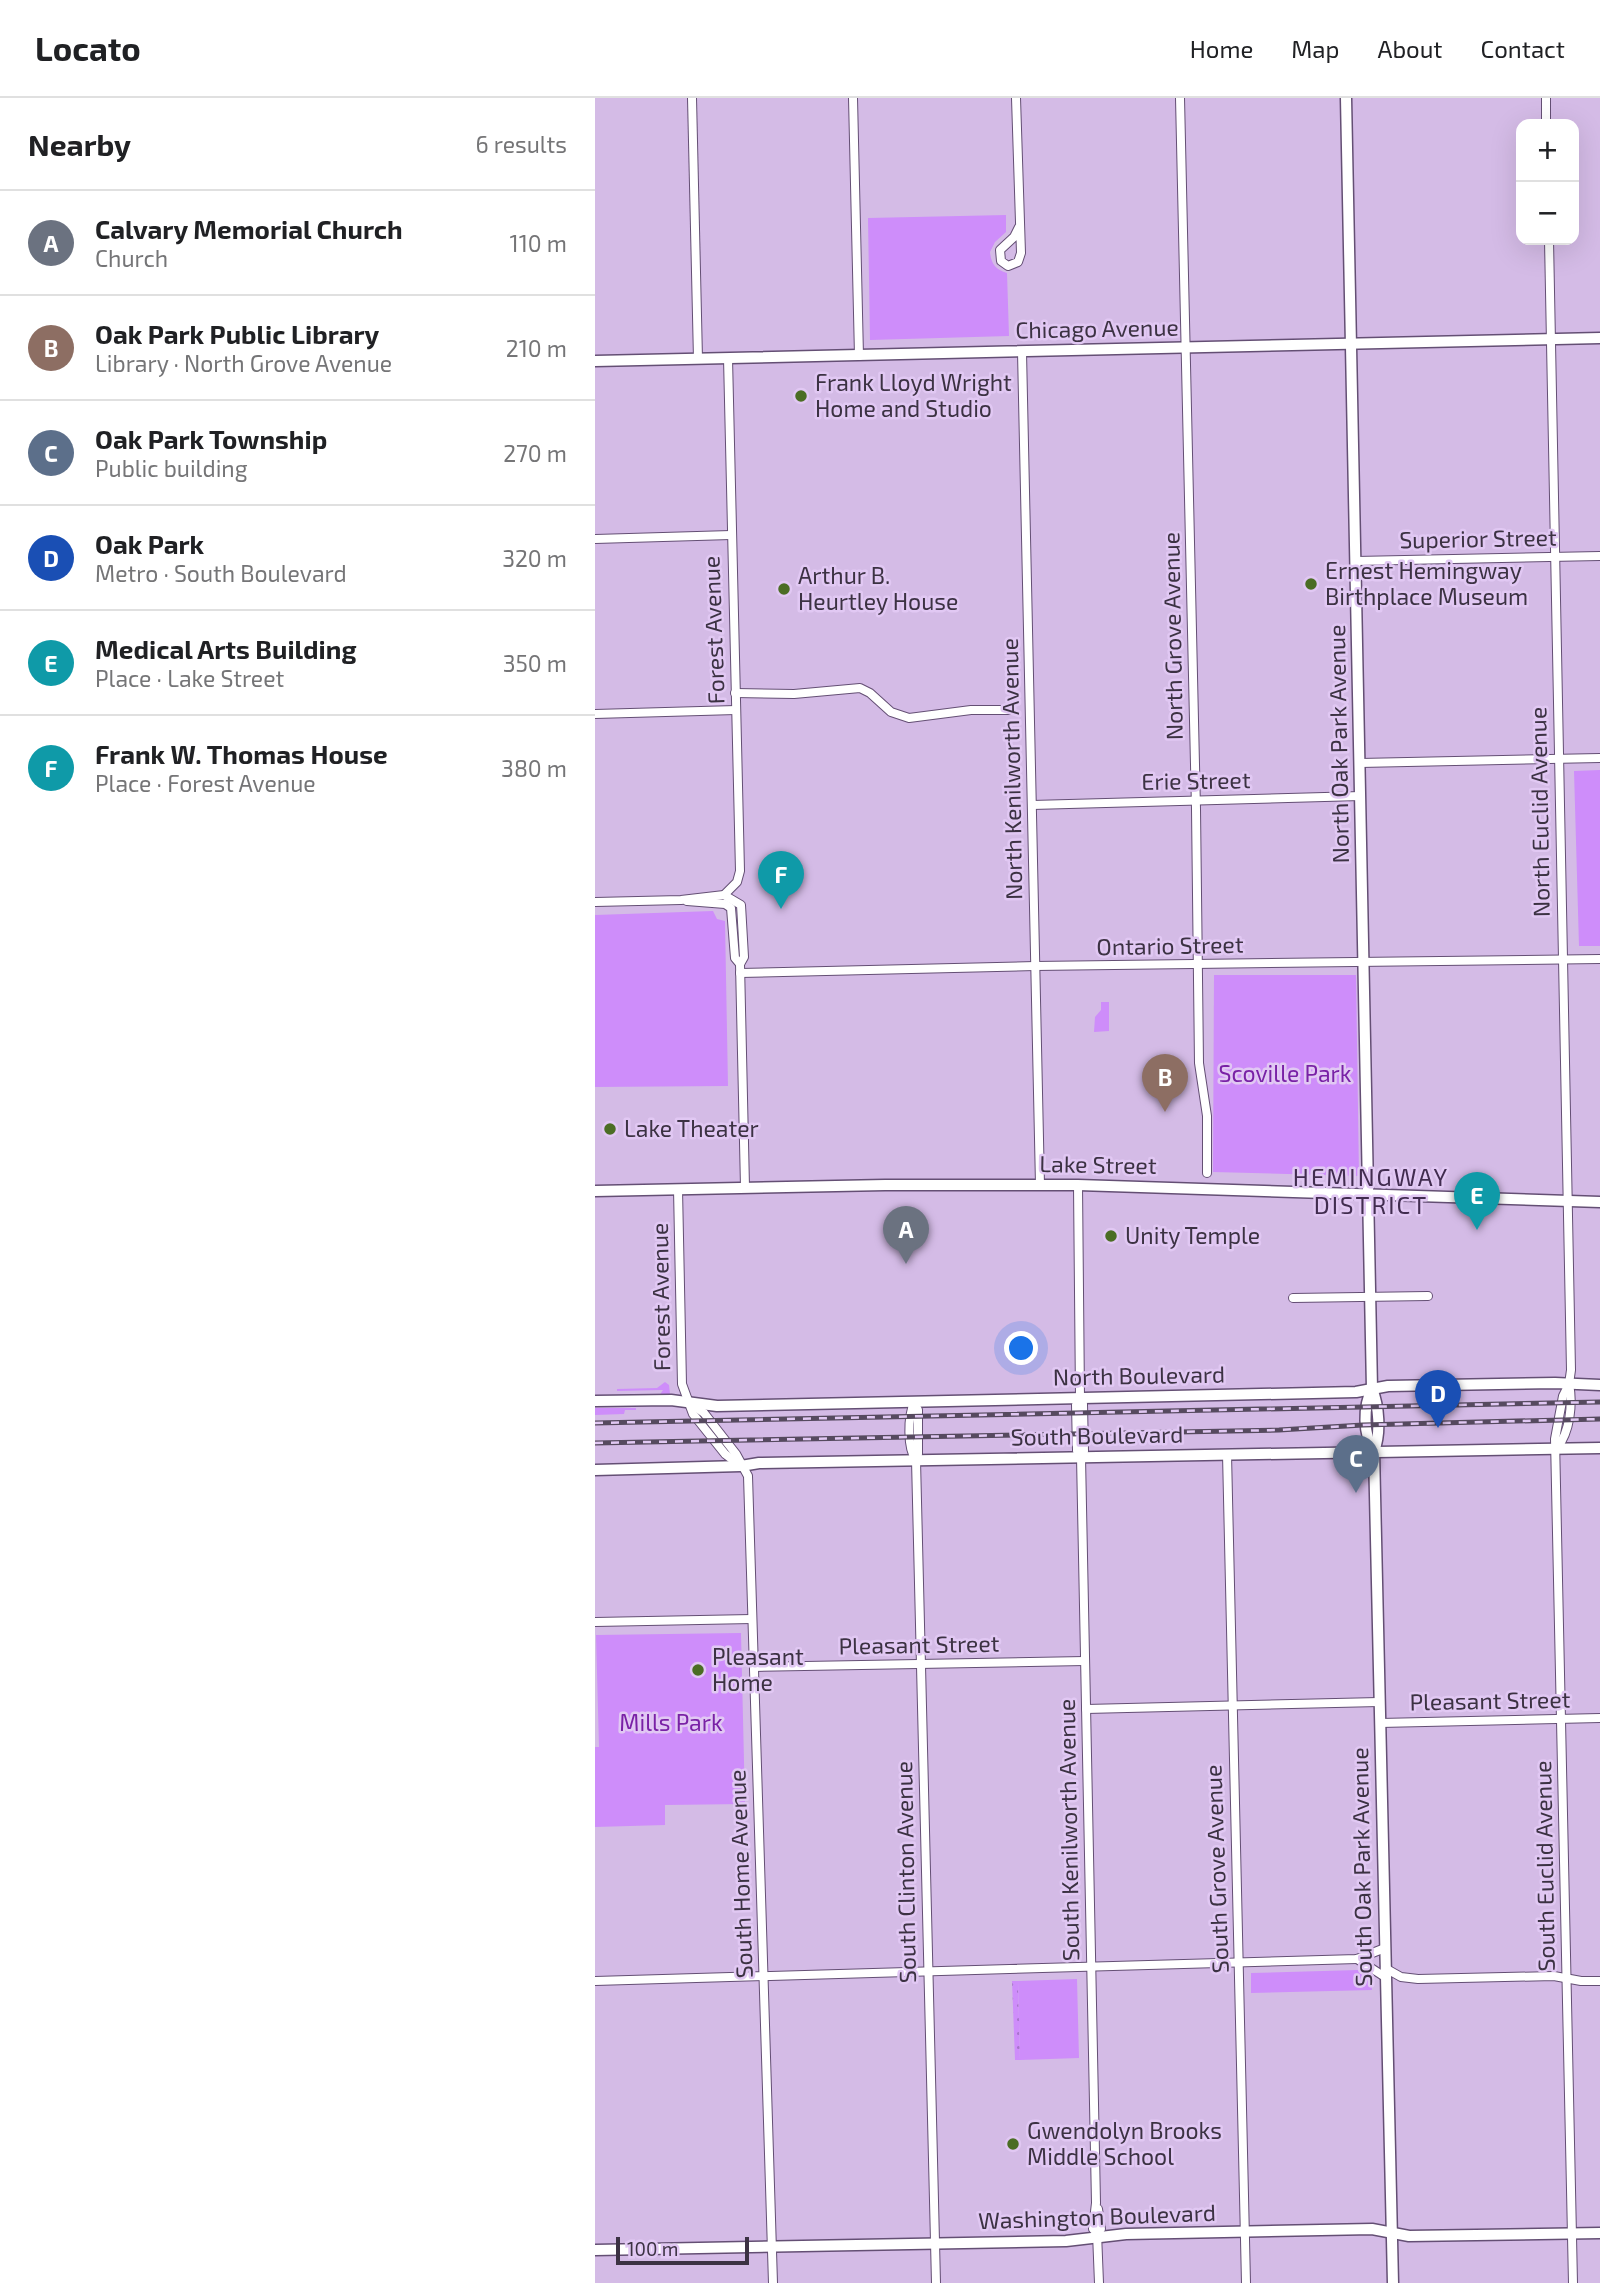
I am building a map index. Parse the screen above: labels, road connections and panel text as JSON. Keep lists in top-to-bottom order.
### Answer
{
  "streets": {
    "street": [
      "Chicago Avenue",
      "Superior Street",
      "Forest Avenue",
      "North Grove Avenue",
      "North Oak Park Avenue",
      "North Kenilworth Avenue",
      "Erie Street",
      "North Euclid Avenue",
      "Ontario Street",
      "Lake Street",
      "North Boulevard",
      "South Boulevard",
      "Pleasant Street",
      "South Kenilworth Avenue",
      "South Euclid Avenue",
      "South Oak Park Avenue",
      "South Grove Avenue",
      "South Clinton Avenue",
      "South Home Avenue",
      "Washington Boulevard"
    ]
  },
  "crossings": [
    ["Chicago Avenue", "Forest Avenue"],
    ["Chicago Avenue", "North Grove Avenue"],
    ["Chicago Avenue", "North Oak Park Avenue"],
    ["Chicago Avenue", "North Kenilworth Avenue"],
    ["Chicago Avenue", "North Euclid Avenue"],
    ["Superior Street", "North Oak Park Avenue"],
    ["Superior Street", "North Euclid Avenue"],
    ["Forest Avenue", "Lake Street"],
    ["Forest Avenue", "North Boulevard"],
    ["Forest Avenue", "South Home Avenue"],
    ["North Grove Avenue", "Erie Street"],
    ["North Grove Avenue", "Ontario Street"],
    ["North Oak Park Avenue", "Erie Street"],
    ["North Oak Park Avenue", "Ontario Street"],
    ["North Oak Park Avenue", "Lake Street"],
    ["North Oak Park Avenue", "North Boulevard"],
    ["North Oak Park Avenue", "South Boulevard"],
    ["North Oak Park Avenue", "South Oak Park Avenue"],
    ["North Kenilworth Avenue", "Erie Street"],
    ["North Kenilworth Avenue", "Ontario Street"],
    ["North Kenilworth Avenue", "Lake Street"],
    ["North Euclid Avenue", "Ontario Street"],
    ["North Euclid Avenue", "Lake Street"],
    ["North Euclid Avenue", "North Boulevard"],
    ["North Euclid Avenue", "South Boulevard"],
    ["North Euclid Avenue", "South Euclid Avenue"],
    ["North Boulevard", "South Clinton Avenue"],
    ["North Boulevard", "South Home Avenue"],
    ["South Boulevard", "South Kenilworth Avenue"],
    ["South Boulevard", "South Euclid Avenue"],
    ["South Boulevard", "South Oak Park Avenue"],
    ["South Boulevard", "South Grove Avenue"],
    ["South Boulevard", "South Clinton Avenue"],
    ["South Boulevard", "South Home Avenue"],
    ["Pleasant Street", "South Kenilworth Avenue"],
    ["Pleasant Street", "South Euclid Avenue"],
    ["Pleasant Street", "South Oak Park Avenue"],
    ["Pleasant Street", "South Grove Avenue"],
    ["Pleasant Street", "South Clinton Avenue"],
    ["Pleasant Street", "South Home Avenue"],
    ["South Kenilworth Avenue", "Washington Boulevard"],
    ["South Euclid Avenue", "Washington Boulevard"],
    ["South Oak Park Avenue", "Washington Boulevard"],
    ["South Grove Avenue", "Washington Boulevard"],
    ["South Clinton Avenue", "Washington Boulevard"],
    ["South Home Avenue", "Washington Boulevard"]
  ],
  "districts": ["HEMINGWAY DISTRICT"],
  "parks": ["Scoville Park", "Mills Park"],
  "places": [
    "Frank Lloyd Wright Home and Studio",
    "Ernest Hemingway Birthplace Museum",
    "Arthur B. Heurtley House",
    "Lake Theater",
    "Unity Temple",
    "Pleasant Home",
    "Gwendolyn Brooks Middle School"
  ],
  "scale_bar": "100 m",
  "page": {
    "header": "Locato",
    "nav": [
      "Home",
      "Map",
      "About",
      "Contact"
    ],
    "heading": ["Nearby", "6 results"],
    "map_buttons": ["+", "−"],
    "list": [
      {
        "mark": "A",
        "name": "Calvary Memorial Church",
        "note": "Church",
        "value": "110 m"
      },
      {
        "mark": "B",
        "name": "Oak Park Public Library",
        "note": "Library · North Grove Avenue",
        "value": "210 m"
      },
      {
        "mark": "C",
        "name": "Oak Park Township",
        "note": "Public building",
        "value": "270 m"
      },
      {
        "mark": "D",
        "name": "Oak Park",
        "note": "Metro · South Boulevard",
        "value": "320 m"
      },
      {
        "mark": "E",
        "name": "Medical Arts Building",
        "note": "Place · Lake Street",
        "value": "350 m"
      },
      {
        "mark": "F",
        "name": "Frank W. Thomas House",
        "note": "Place · Forest Avenue",
        "value": "380 m"
      }
    ],
    "pins": [
      "F",
      "B",
      "E",
      "A",
      "D",
      "C"
    ],
    "scale": "100 m"
  }
}
